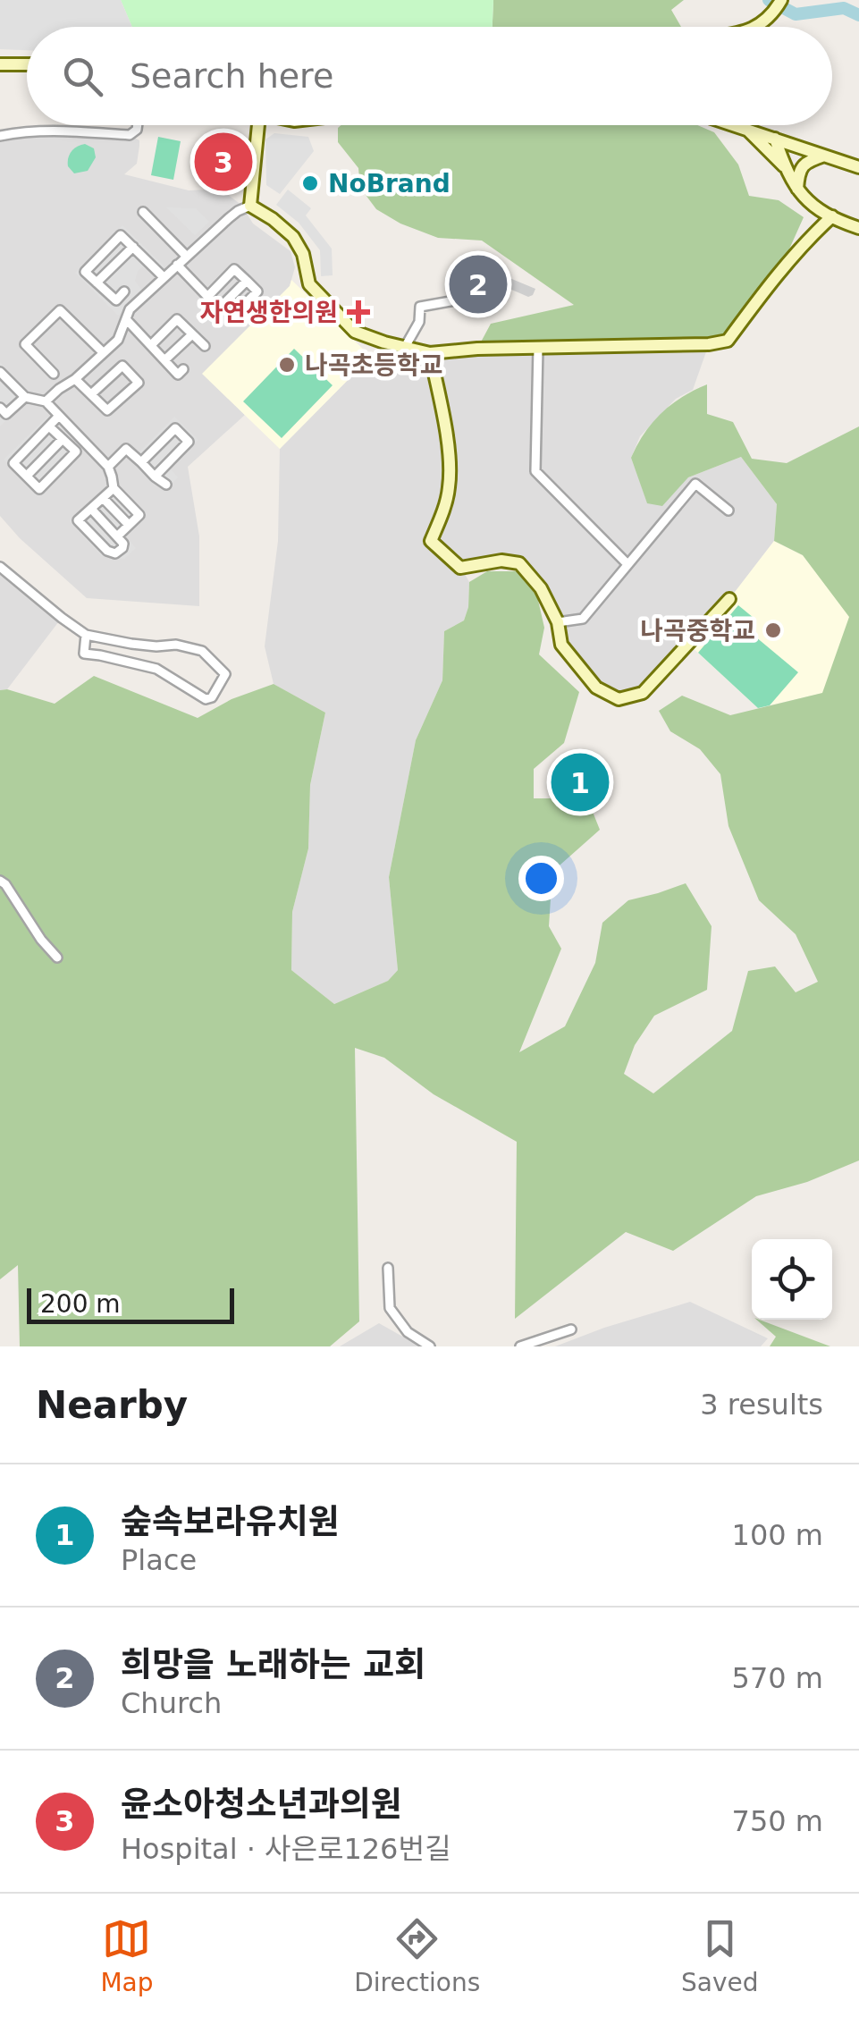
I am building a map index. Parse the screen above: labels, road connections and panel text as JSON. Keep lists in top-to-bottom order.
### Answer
{
  "places": {
    "other": ["NoBrand", "나곡초등학교", "나곡중학교"],
    "health": ["자연생한의원"]
  },
  "scale_bar": "200 m",
  "page": {
    "search": "Search here",
    "pins": ["3", "2", "1"],
    "scale": "200 m",
    "heading": ["Nearby", "3 results"],
    "list": [
      {
        "mark": "1",
        "name": "숲속보라유치원",
        "note": "Place",
        "value": "100 m"
      },
      {
        "mark": "2",
        "name": "희망을 노래하는 교회",
        "note": "Church",
        "value": "570 m"
      },
      {
        "mark": "3",
        "name": "윤소아청소년과의원",
        "note": "Hospital · 사은로126번길",
        "value": "750 m"
      }
    ],
    "nav": ["Map", "Directions", "Saved"]
  }
}
